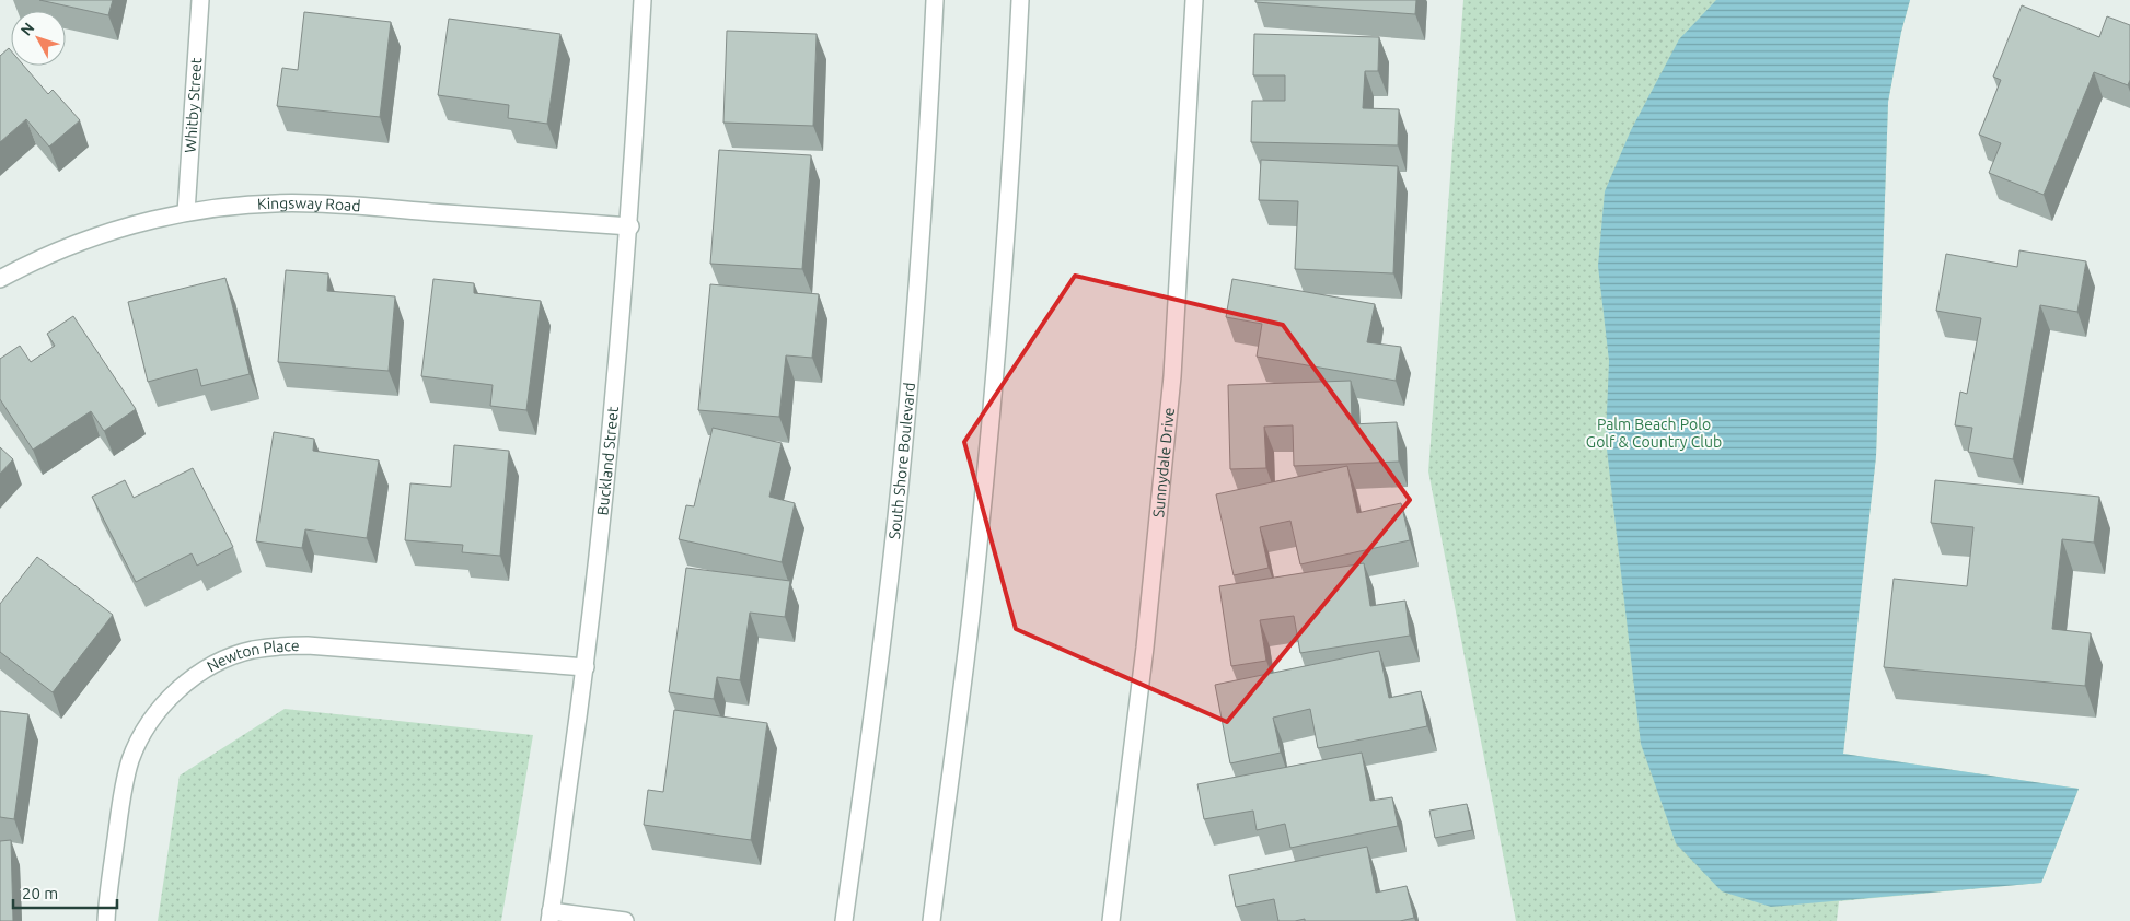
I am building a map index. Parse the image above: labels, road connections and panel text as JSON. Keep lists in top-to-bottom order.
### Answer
{
  "streets": {
    "street": [
      "Whitby Street",
      "Kingsway Road",
      "Buckland Street",
      "South Shore Boulevard",
      "Sunnydale Drive",
      "Newton Place"
    ]
  },
  "crossings": [
    ["Whitby Street", "Kingsway Road"],
    ["Kingsway Road", "Buckland Street"],
    ["Buckland Street", "Newton Place"]
  ],
  "parks": ["Palm Beach Polo Golf & Country Club"],
  "scale_bar": "20 m",
  "north": "top left"
}
